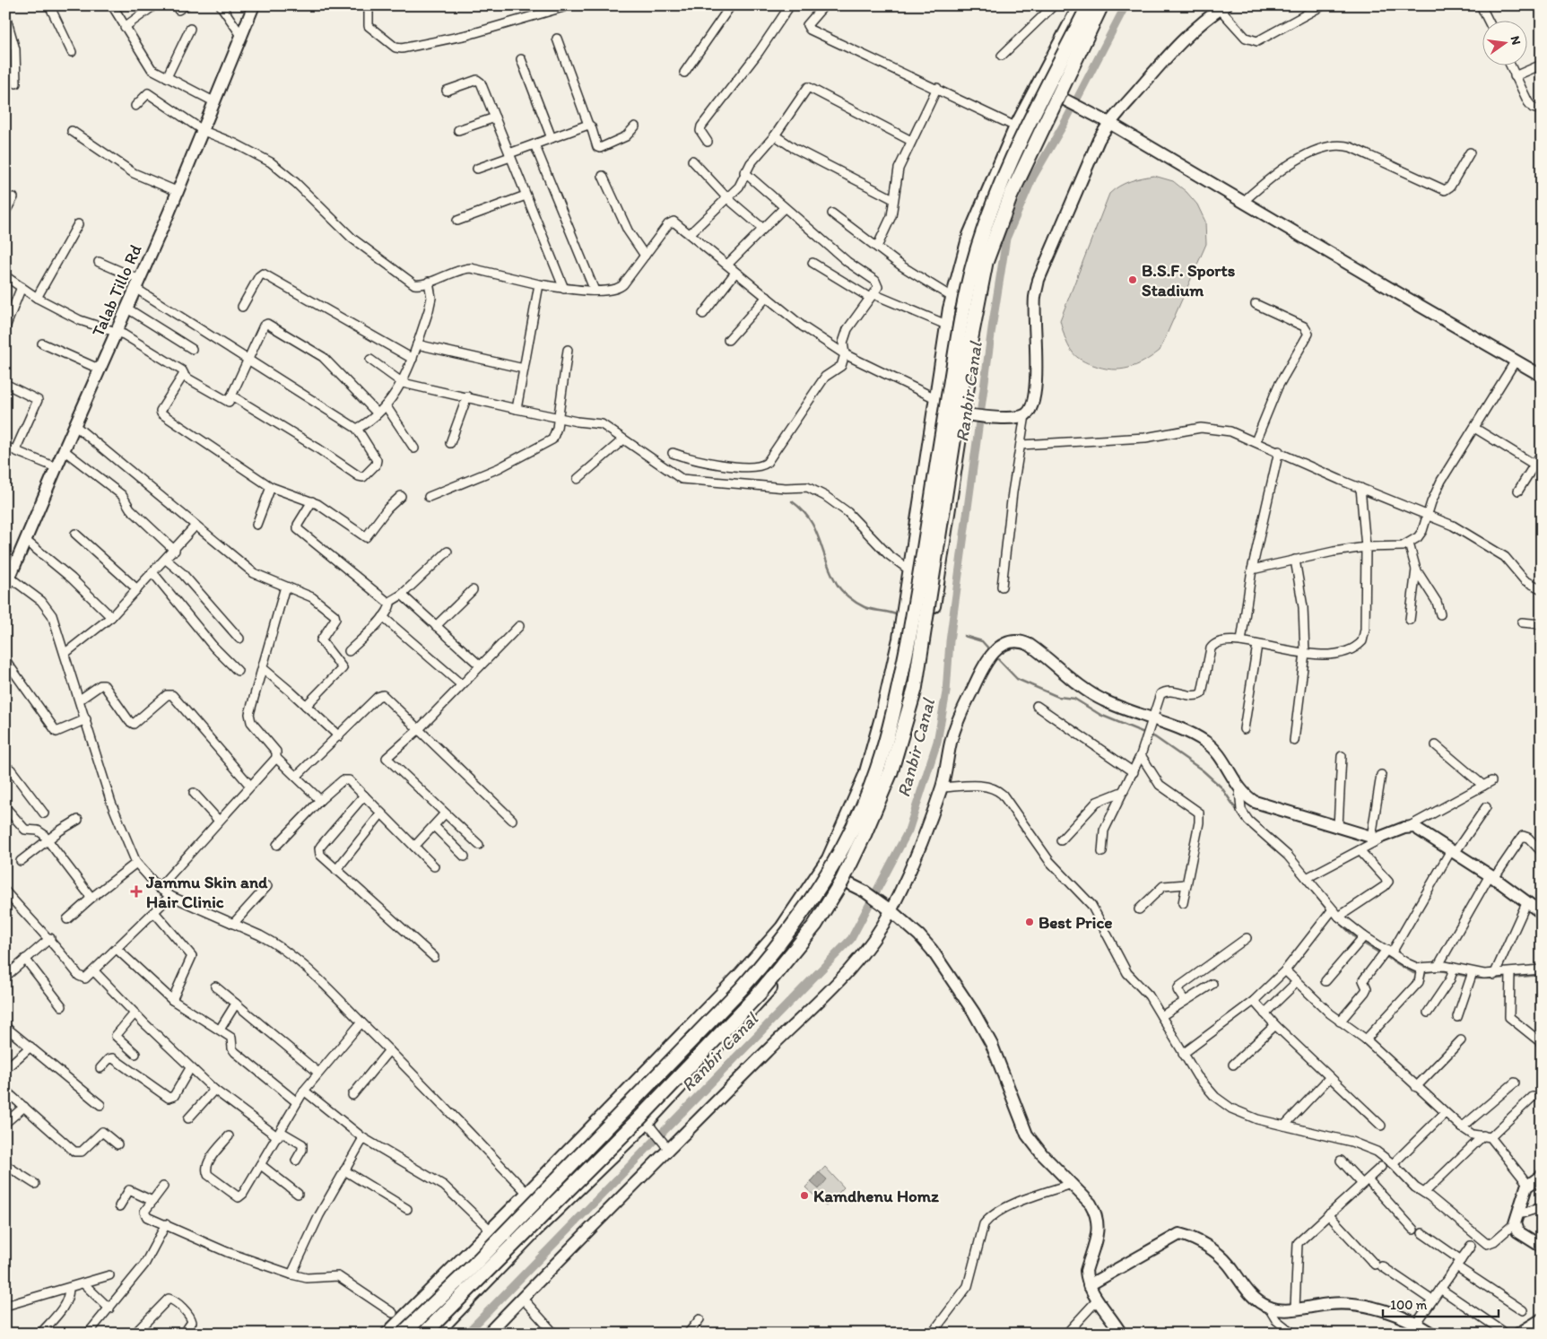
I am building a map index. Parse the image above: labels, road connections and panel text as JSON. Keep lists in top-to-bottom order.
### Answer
{
  "streets": {
    "street": ["Talab Tillo Rd"]
  },
  "water": ["Ranbir Canal"],
  "places": {
    "other": ["B.S.F. Sports Stadium", "Best Price", "Kamdhenu Homz"],
    "health": ["Jammu Skin and Hair Clinic"]
  },
  "scale_bar": "100 m",
  "north": "right"
}
